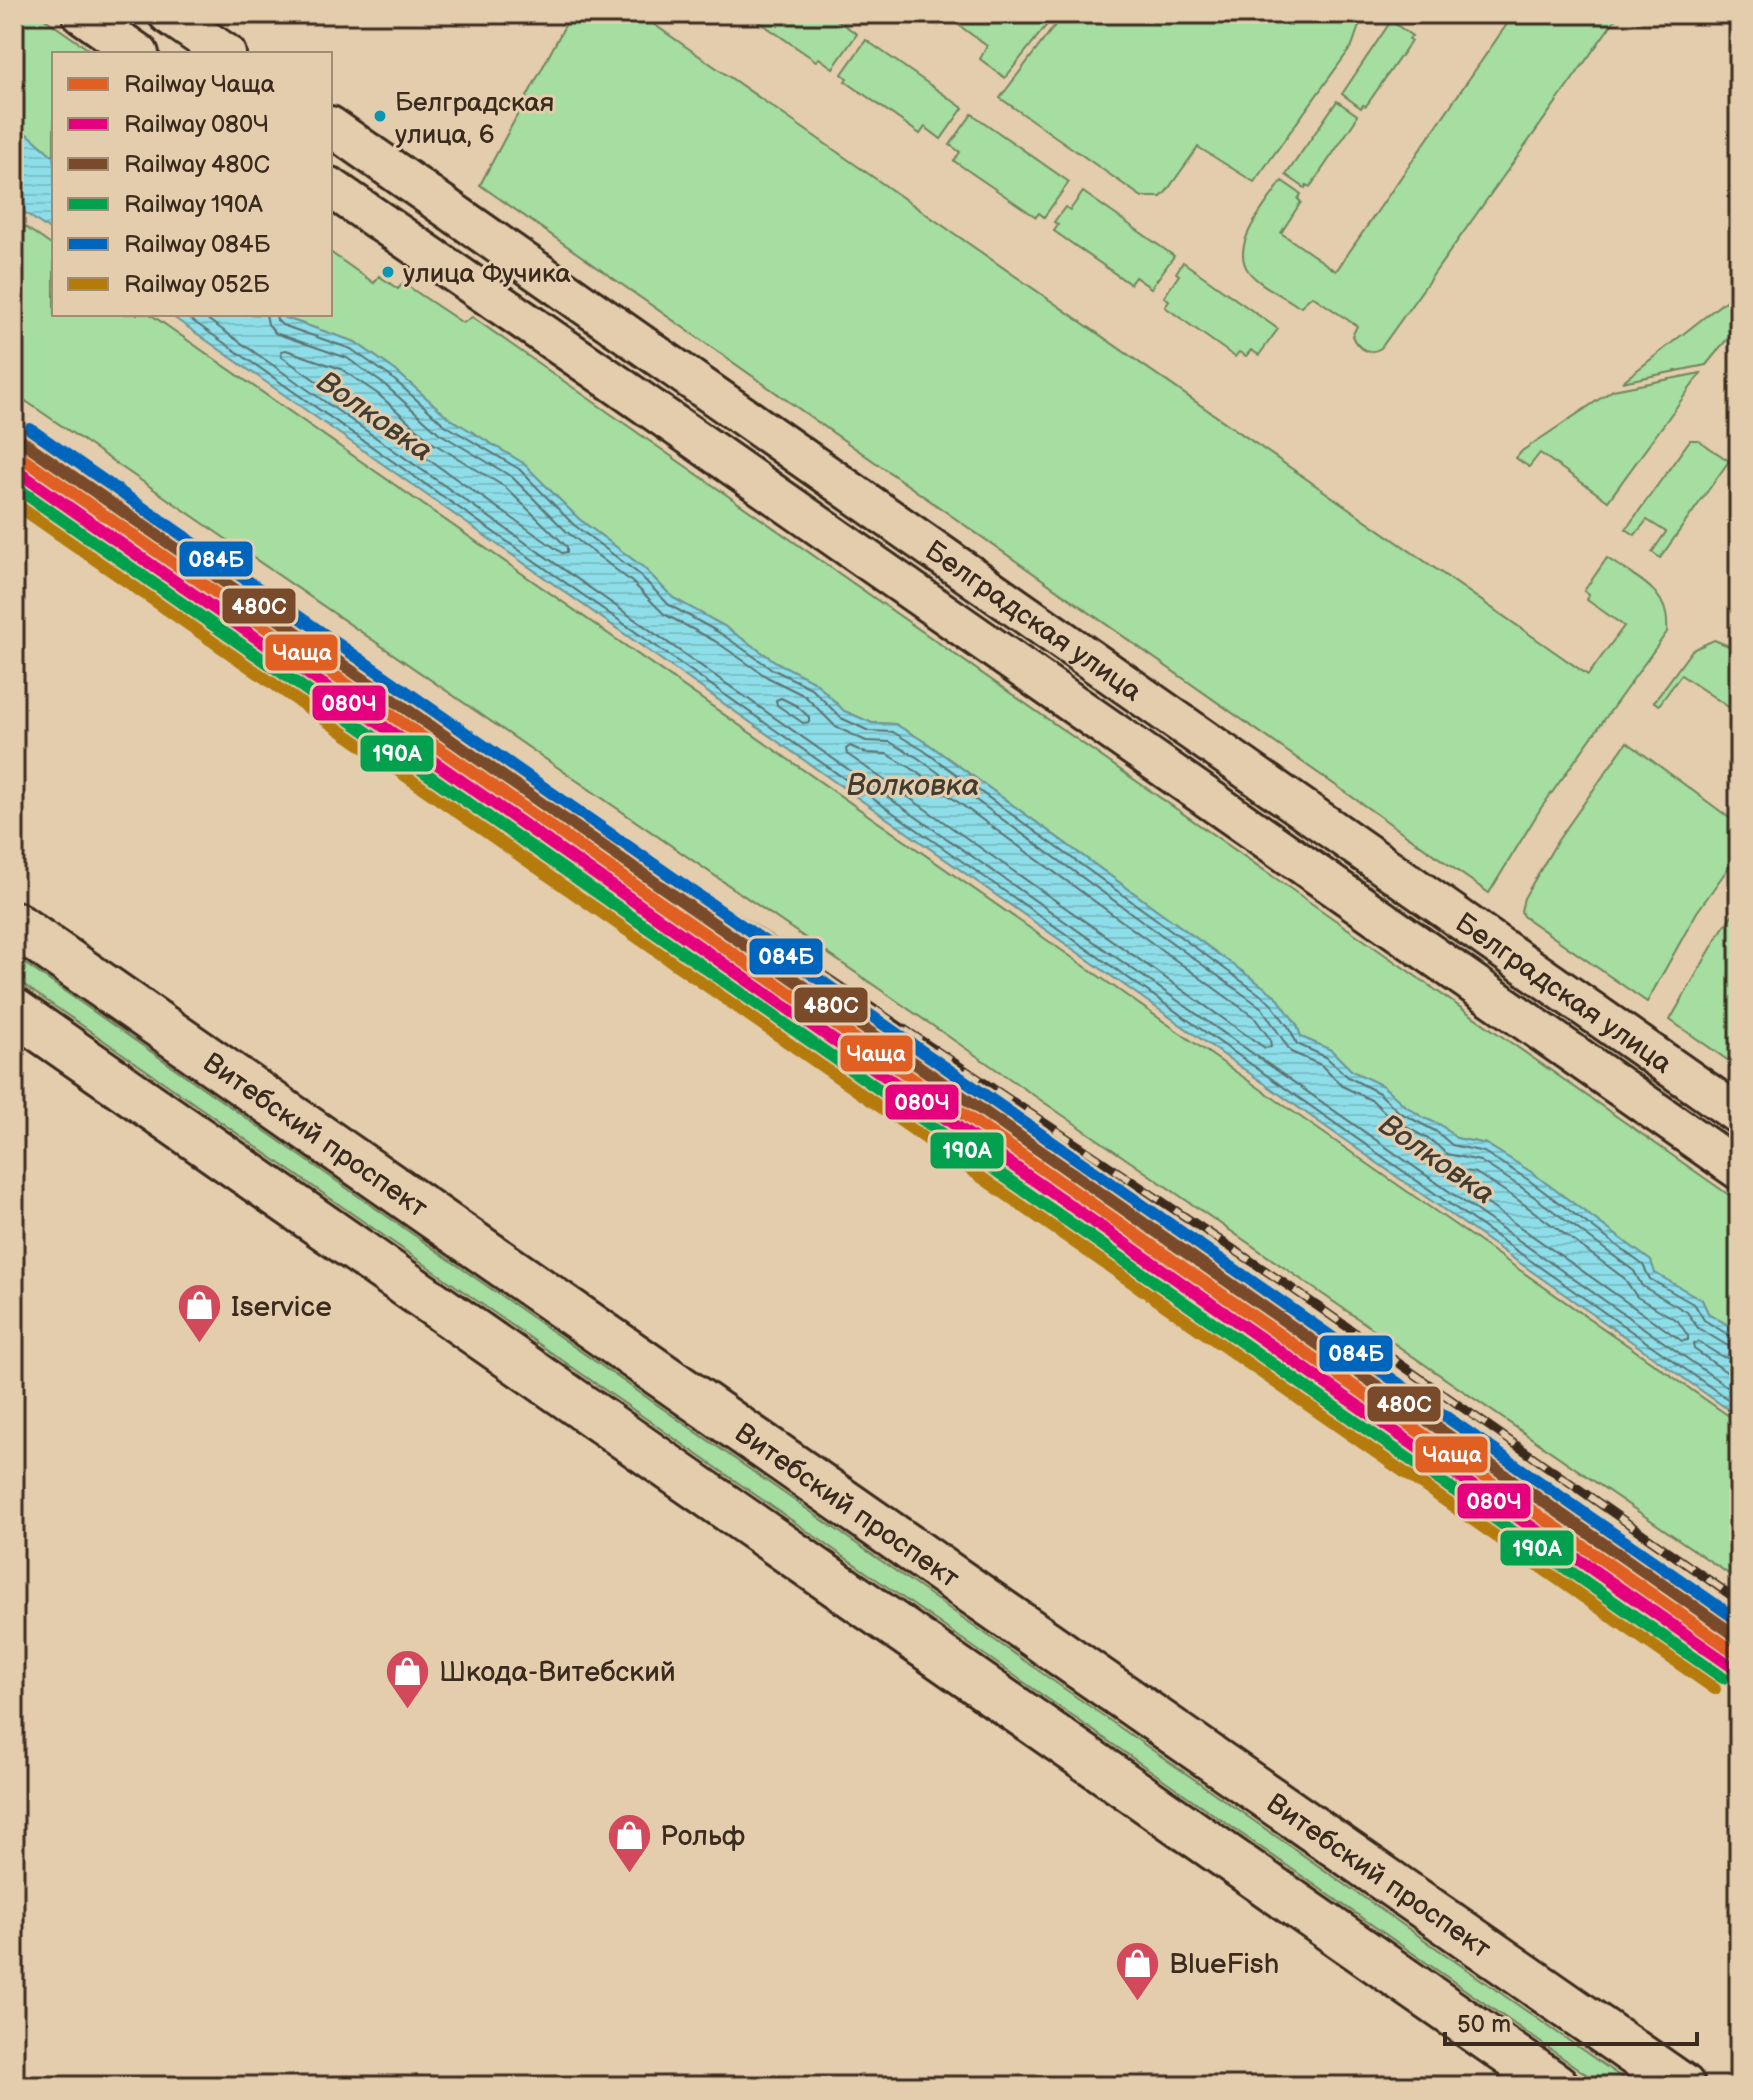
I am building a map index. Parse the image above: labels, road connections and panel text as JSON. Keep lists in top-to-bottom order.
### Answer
{
  "streets": {
    "main road": ["Витебский проспект"],
    "street": ["Белградская улица"]
  },
  "water": ["Волковка"],
  "places": {
    "other": ["Белградская улица, 6", "улица Фучика"],
    "shop": [
      "Iservice",
      "Шкода-Витебский",
      "Рольф",
      "BlueFish"
    ]
  },
  "lines": [
    "rail line 084Б",
    "rail line 480С",
    "rail line Чаща",
    "rail line 080Ч",
    "rail line 190А",
    "rail line 052Б"
  ],
  "legend": [
    "Railway Чаща",
    "Railway 080Ч",
    "Railway 480С",
    "Railway 190А",
    "Railway 084Б",
    "Railway 052Б"
  ],
  "scale_bar": "50 m"
}
